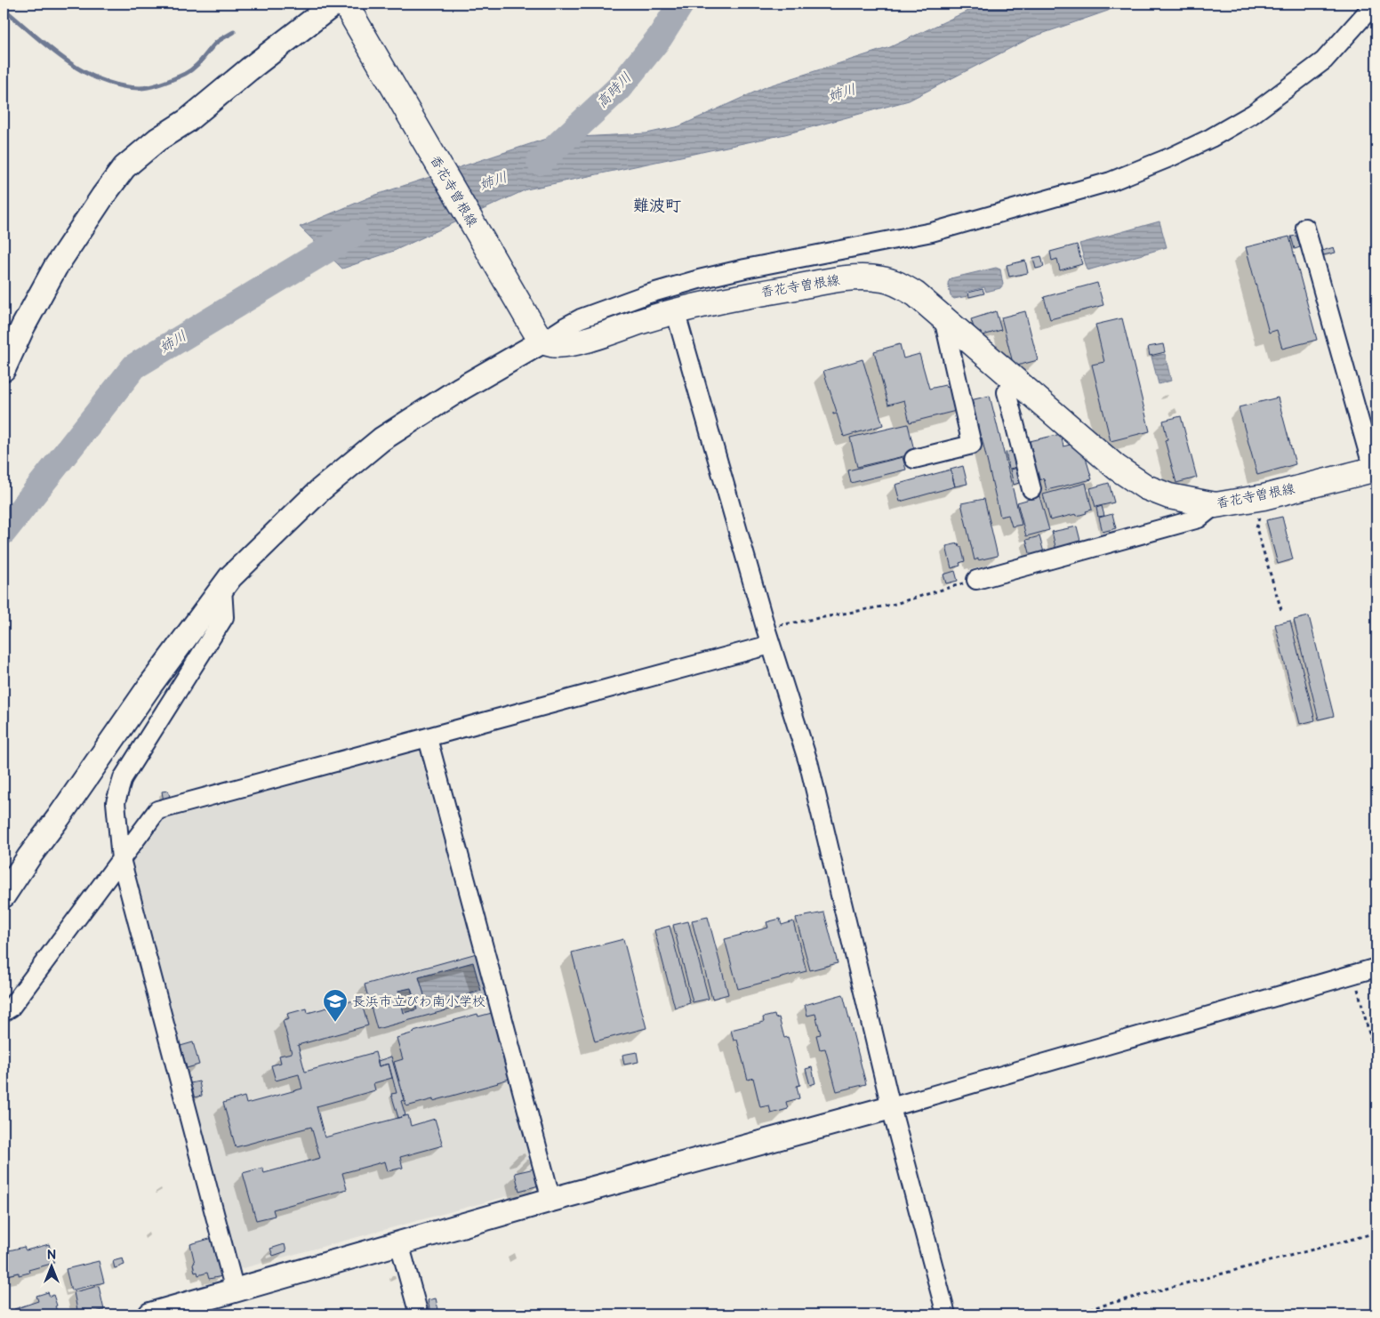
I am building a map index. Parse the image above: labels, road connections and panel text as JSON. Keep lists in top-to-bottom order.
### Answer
{
  "streets": {
    "main road": ["香花寺曽根線"]
  },
  "districts": ["難波町"],
  "water": ["高時川", "姉川"],
  "places": {
    "school or university": ["長浜市立びわ南小学校"]
  },
  "north": "top"
}
